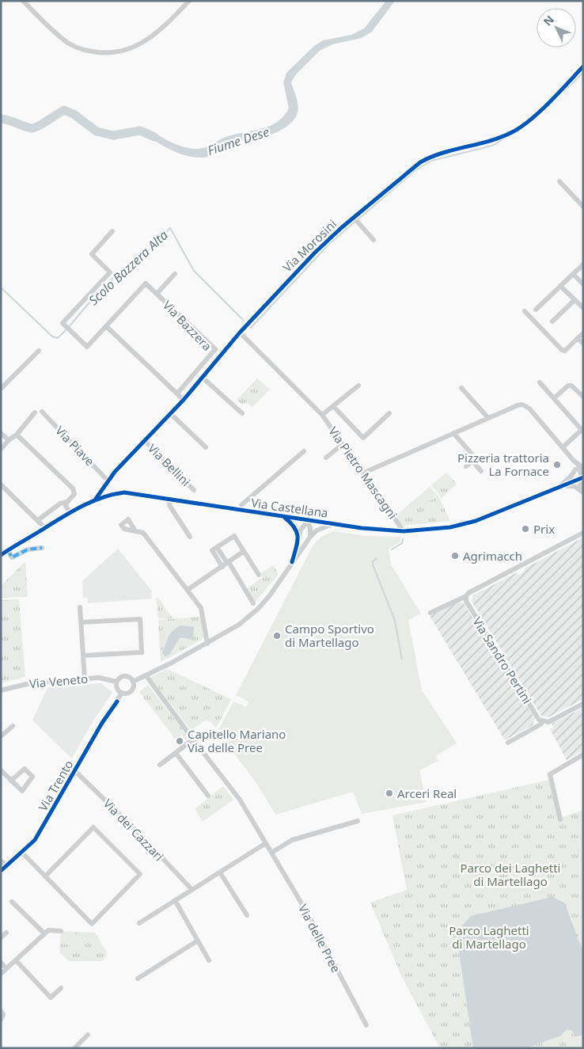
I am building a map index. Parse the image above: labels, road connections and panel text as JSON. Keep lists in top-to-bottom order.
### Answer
{
  "streets": {
    "street": [
      "Via Morosini",
      "Via Bazzera",
      "Via Piave",
      "Via Bellini",
      "Via Pietro Mascagni",
      "Via Castellana",
      "Via Sandro Pertini",
      "Via Veneto",
      "Via Trento",
      "Via dei Cazzari",
      "Via delle Pree"
    ]
  },
  "crossings": [
    ["Via Morosini", "Via Piave"],
    ["Via Morosini", "Via Bellini"],
    ["Via Morosini", "Via Pietro Mascagni"],
    ["Via Morosini", "Via Castellana"],
    ["Via Pietro Mascagni", "Via Castellana"],
    ["Via Veneto", "Via Trento"],
    ["Via Trento", "Via dei Cazzari"]
  ],
  "water": ["Fiume Dese", "Scolo Bazzera Alta"],
  "parks": ["Parco dei Laghetti di Martellago", "Parco Laghetti di Martellago"],
  "places": [
    "Pizzeria trattoria La Fornace",
    "Prix",
    "Agrimacch",
    "Campo Sportivo di Martellago",
    "Capitello Mariano Via delle Pree",
    "Arceri Real"
  ],
  "north": "top left"
}
